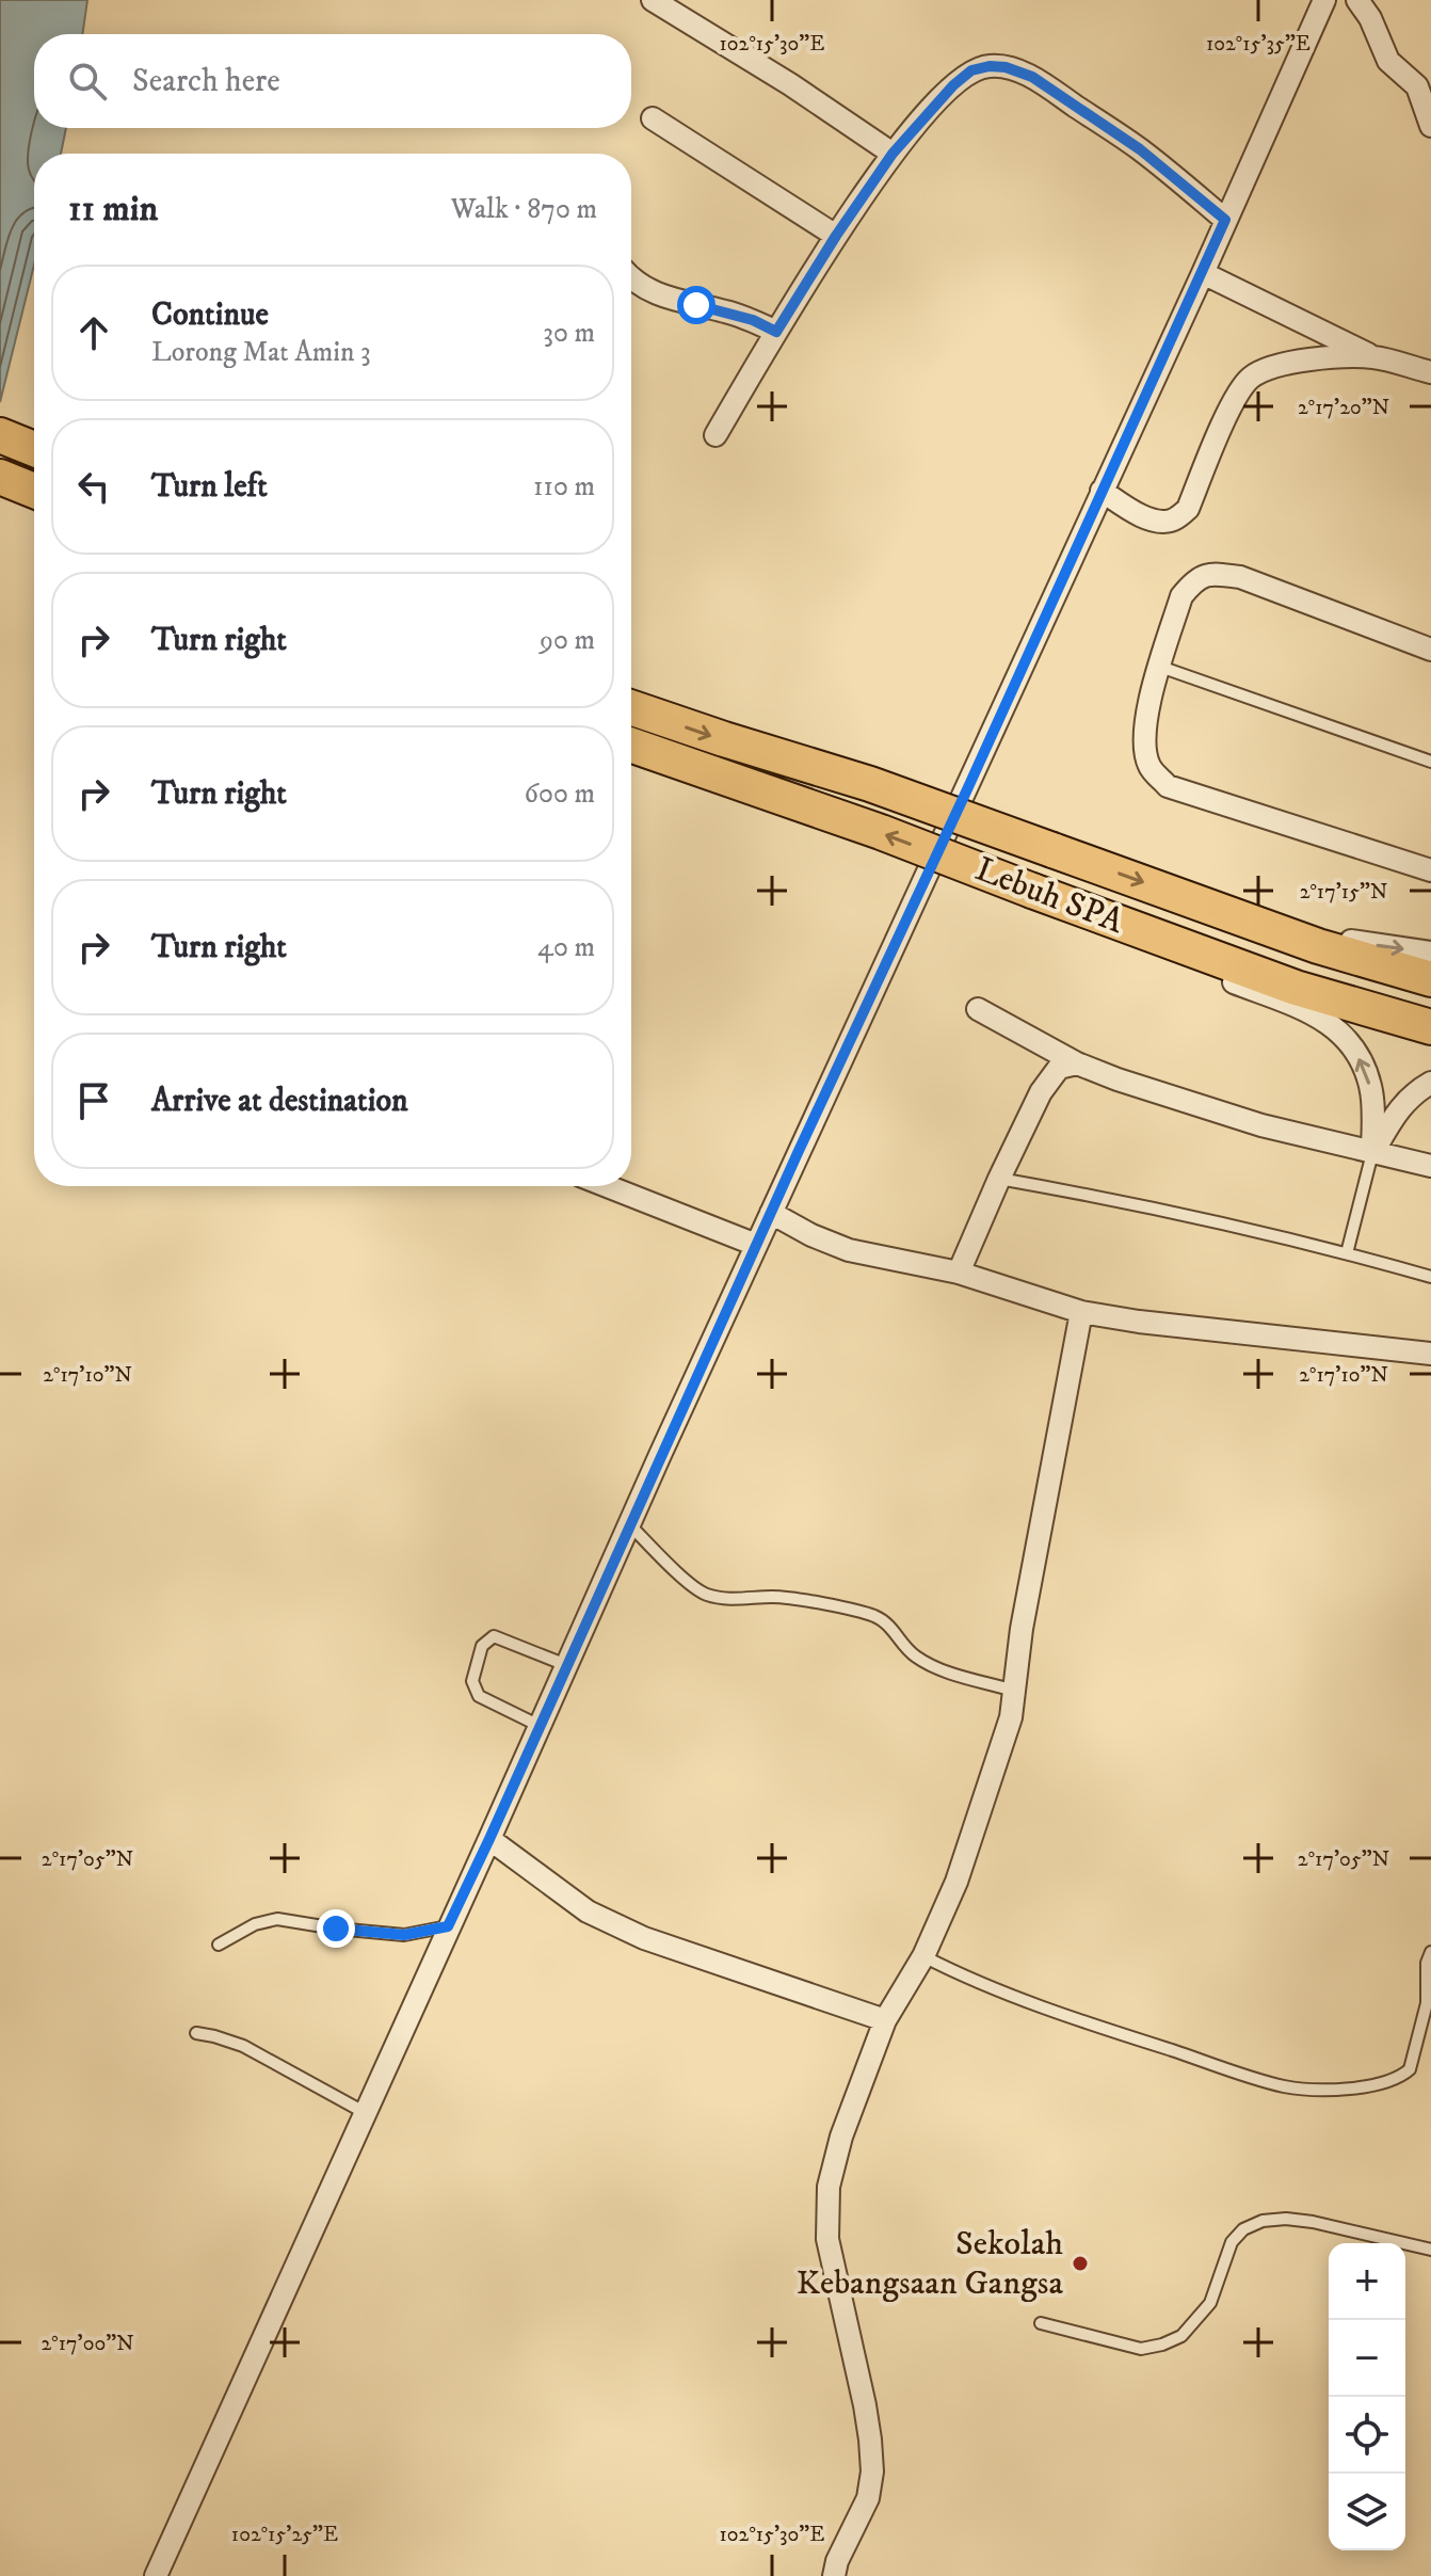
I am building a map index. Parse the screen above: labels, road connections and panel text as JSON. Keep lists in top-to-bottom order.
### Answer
{
  "streets": {
    "highway": ["Lebuh SPA"]
  },
  "places": ["Sekolah Kebangsaan Gangsa"],
  "page": {
    "search": "Search here",
    "heading": ["11 min", "Walk · 870 m"],
    "list": [
      ["Continue", "Lorong Mat Amin 3", "30 m"],
      ["Turn left", "110 m"],
      ["Turn right", "90 m"],
      ["Turn right", "600 m"],
      ["Turn right", "40 m"],
      "Arrive at destination"
    ],
    "map_buttons": ["+", "−"]
  },
  "coordinates": [
    "102°15'30\"E",
    "102°15'35\"E",
    "2°17'20\"N",
    "2°17'15\"N",
    "2°17'10\"N",
    "2°17'05\"N",
    "2°17'00\"N",
    "102°15'25\"E"
  ]
}
